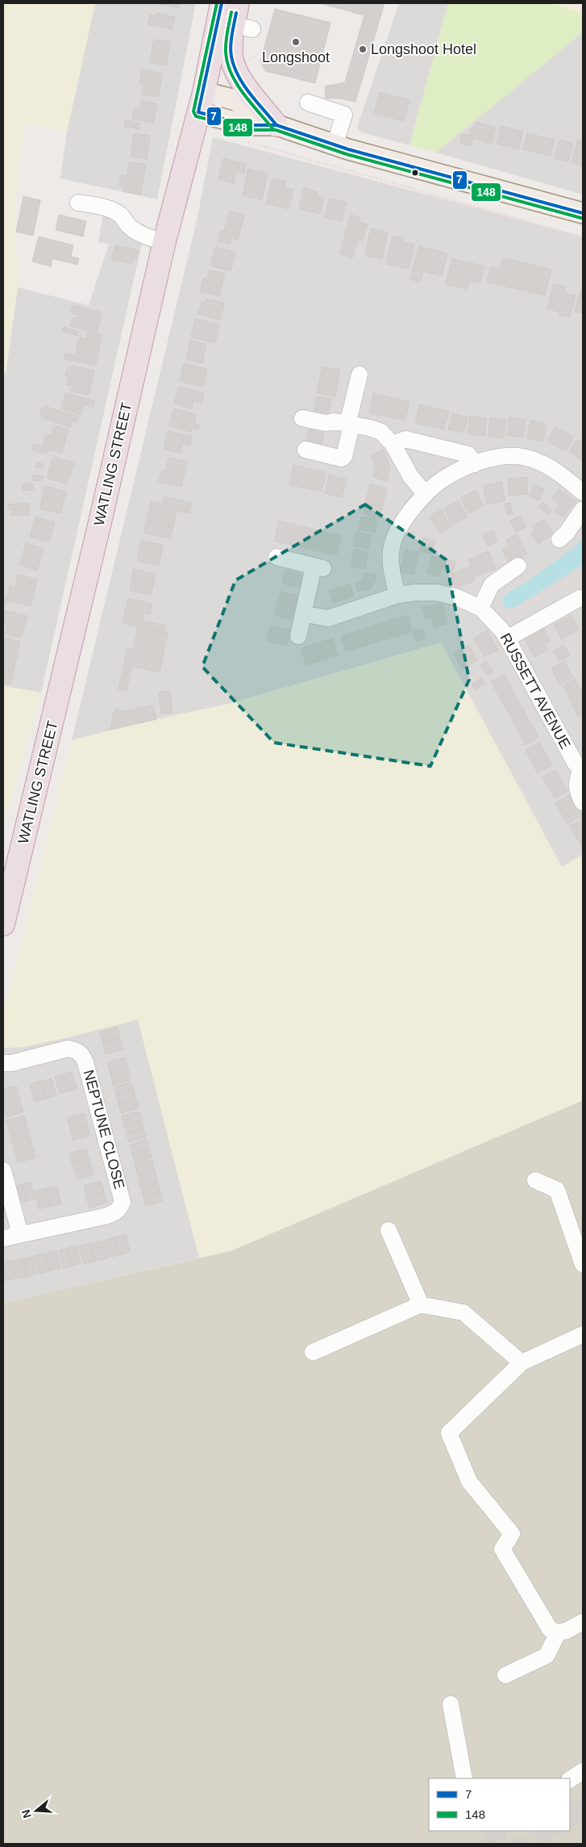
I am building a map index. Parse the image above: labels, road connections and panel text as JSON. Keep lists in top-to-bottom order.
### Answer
{
  "streets": {
    "highway": ["WATLING STREET"],
    "street": ["RUSSETT AVENUE", "NEPTUNE CLOSE"]
  },
  "places": ["Longshoot", "Longshoot Hotel"],
  "lines": ["transit line 7", "transit line 148"],
  "legend": ["7", "148"],
  "north": "left"
}
